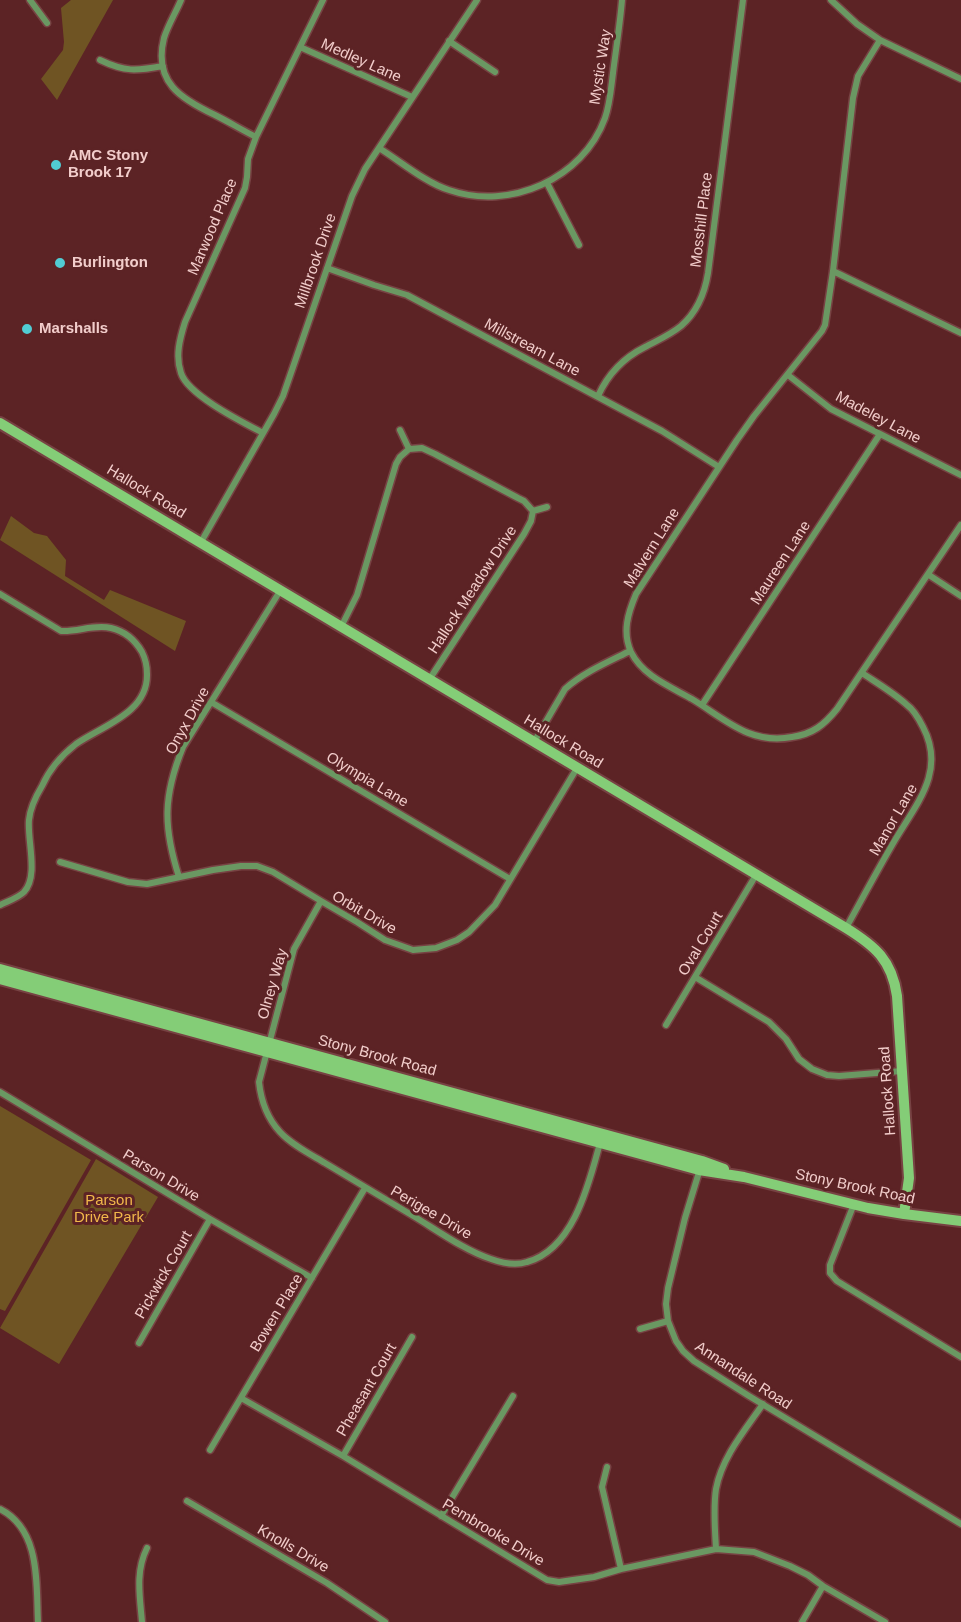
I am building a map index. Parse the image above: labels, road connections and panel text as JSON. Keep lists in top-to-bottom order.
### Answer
{
  "streets": {
    "street": [
      "Medley Lane",
      "Mystic Way",
      "Mosshill Place",
      "Marwood Place",
      "Millbrook Drive",
      "Millstream Lane",
      "Madeley Lane",
      "Hallock Road",
      "Malvern Lane",
      "Maureen Lane",
      "Hallock Meadow Drive",
      "Onyx Drive",
      "Olympia Lane",
      "Manor Lane",
      "Orbit Drive",
      "Oval Court",
      "Olney Way",
      "Stony Brook Road",
      "Parson Drive",
      "Perigee Drive",
      "Pickwick Court",
      "Bowen Place",
      "Annandale Road",
      "Pheasant Court",
      "Pembrooke Drive",
      "Knolls Drive"
    ]
  },
  "crossings": [
    ["Medley Lane", "Marwood Place"],
    ["Medley Lane", "Millbrook Drive"],
    ["Mystic Way", "Millbrook Drive"],
    ["Mosshill Place", "Millstream Lane"],
    ["Marwood Place", "Millbrook Drive"],
    ["Millbrook Drive", "Millstream Lane"],
    ["Millbrook Drive", "Hallock Road"],
    ["Millstream Lane", "Malvern Lane"],
    ["Madeley Lane", "Malvern Lane"],
    ["Madeley Lane", "Maureen Lane"],
    ["Hallock Road", "Hallock Meadow Drive"],
    ["Hallock Road", "Onyx Drive"],
    ["Hallock Road", "Manor Lane"],
    ["Hallock Road", "Orbit Drive"],
    ["Hallock Road", "Oval Court"],
    ["Hallock Road", "Stony Brook Road"],
    ["Onyx Drive", "Olympia Lane"],
    ["Onyx Drive", "Orbit Drive"],
    ["Olympia Lane", "Orbit Drive"],
    ["Orbit Drive", "Olney Way"],
    ["Olney Way", "Stony Brook Road"],
    ["Olney Way", "Perigee Drive"],
    ["Stony Brook Road", "Perigee Drive"],
    ["Stony Brook Road", "Annandale Road"],
    ["Parson Drive", "Pickwick Court"],
    ["Parson Drive", "Bowen Place"],
    ["Perigee Drive", "Bowen Place"],
    ["Bowen Place", "Pembrooke Drive"],
    ["Pheasant Court", "Pembrooke Drive"]
  ],
  "parks": ["Parson Drive Park"],
  "places": ["AMC Stony Brook 17", "Burlington", "Marshalls"]
}
